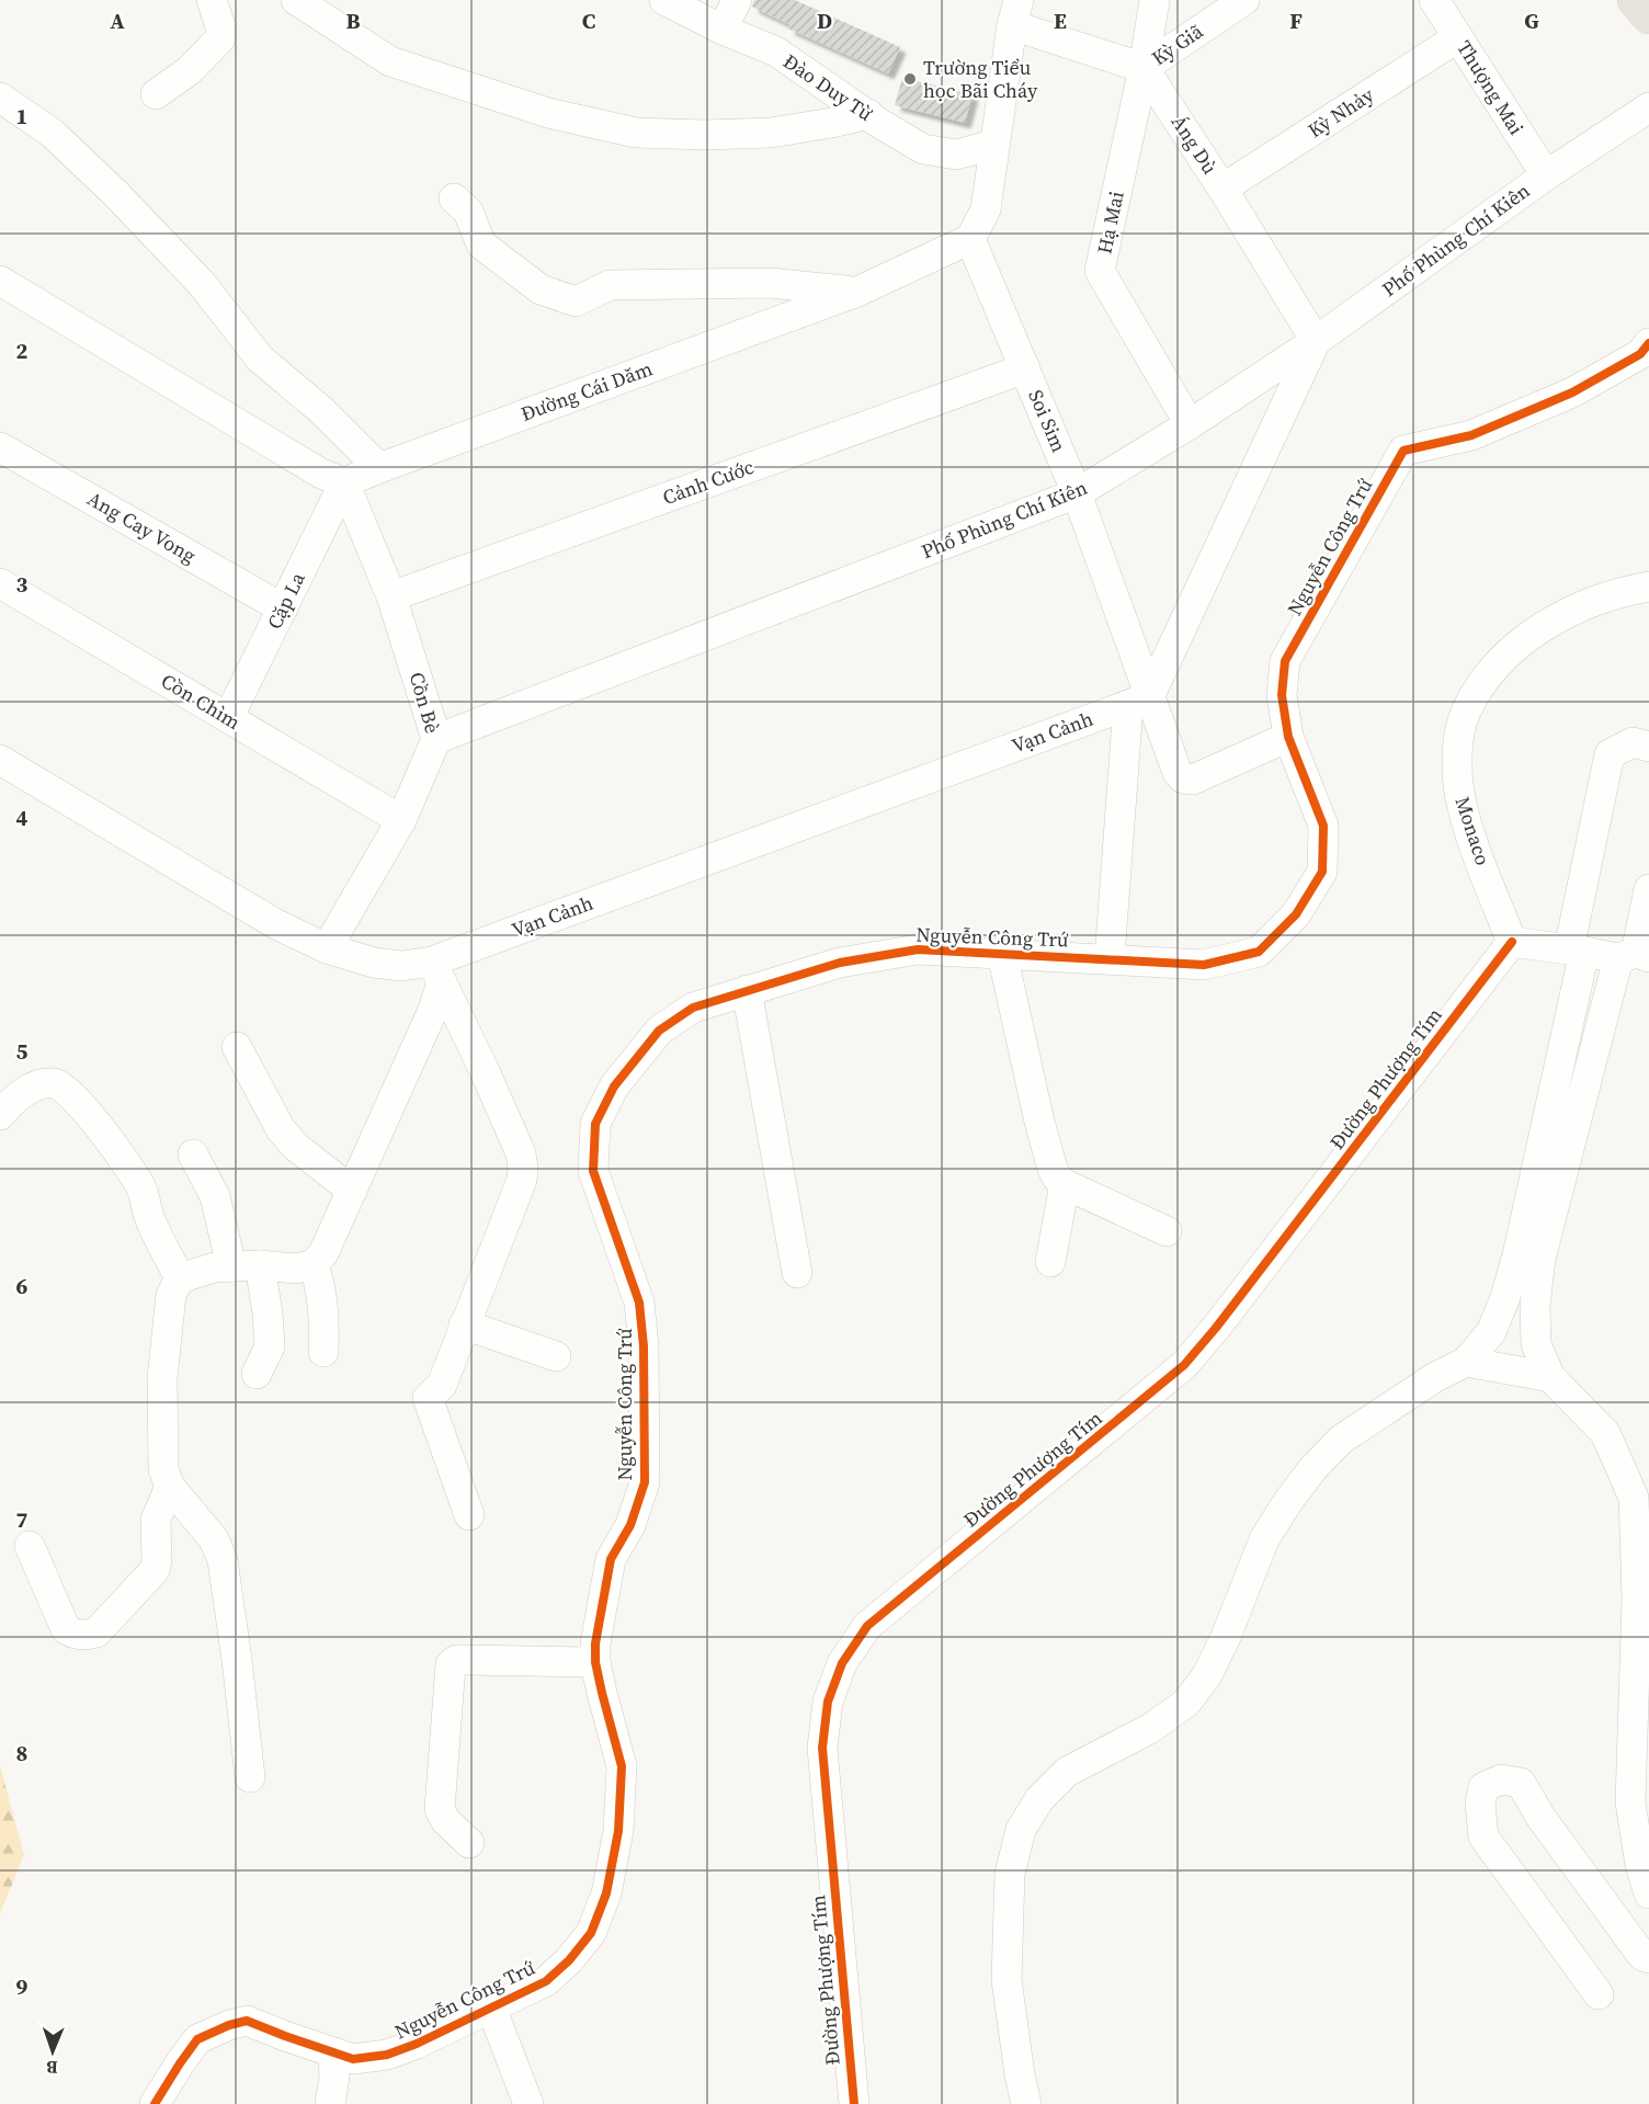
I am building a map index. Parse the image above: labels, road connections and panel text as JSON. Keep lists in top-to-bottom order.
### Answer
{
  "streets": {
    "street": [
      "Kỳ Giã",
      "Đào Duy Từ",
      "Thượng Mai",
      "Kỳ Nhảy",
      "Áng Dù",
      "Hạ Mai",
      "Phố Phùng Chí Kiên",
      "Đường Cái Dăm",
      "Soi Sim",
      "Cảnh Cước",
      "Ang Cay Vong",
      "Nguyễn Công Trứ",
      "Cặp La",
      "Cồn Chìm",
      "Cồn Bè",
      "Vạn Cảnh",
      "Monaco",
      "Đường Phượng Tím"
    ]
  },
  "crossings": [
    ["Kỳ Giã", "Áng Dù"],
    ["Kỳ Giã", "Hạ Mai"],
    ["Thượng Mai", "Kỳ Nhảy"],
    ["Thượng Mai", "Phố Phùng Chí Kiên"],
    ["Kỳ Nhảy", "Áng Dù"],
    ["Áng Dù", "Hạ Mai"],
    ["Áng Dù", "Phố Phùng Chí Kiên"],
    ["Hạ Mai", "Phố Phùng Chí Kiên"],
    ["Phố Phùng Chí Kiên", "Soi Sim"],
    ["Phố Phùng Chí Kiên", "Cồn Bè"],
    ["Đường Cái Dăm", "Soi Sim"],
    ["Đường Cái Dăm", "Cặp La"],
    ["Đường Cái Dăm", "Cồn Bè"],
    ["Soi Sim", "Cảnh Cước"],
    ["Soi Sim", "Nguyễn Công Trứ"],
    ["Soi Sim", "Vạn Cảnh"],
    ["Cảnh Cước", "Cồn Bè"],
    ["Ang Cay Vong", "Cặp La"],
    ["Cặp La", "Cồn Chìm"],
    ["Cặp La", "Cồn Bè"],
    ["Cồn Chìm", "Cồn Bè"],
    ["Cồn Bè", "Vạn Cảnh"],
    ["Monaco", "Đường Phượng Tím"]
  ],
  "places": ["Trường Tiểu học Bãi Cháy"],
  "north": "bottom",
  "grid": {
    "columns": [
      "A",
      "B",
      "C",
      "D",
      "E",
      "F",
      "G"
    ],
    "rows": [
      "1",
      "2",
      "3",
      "4",
      "5",
      "6",
      "7",
      "8",
      "9"
    ]
  }
}
